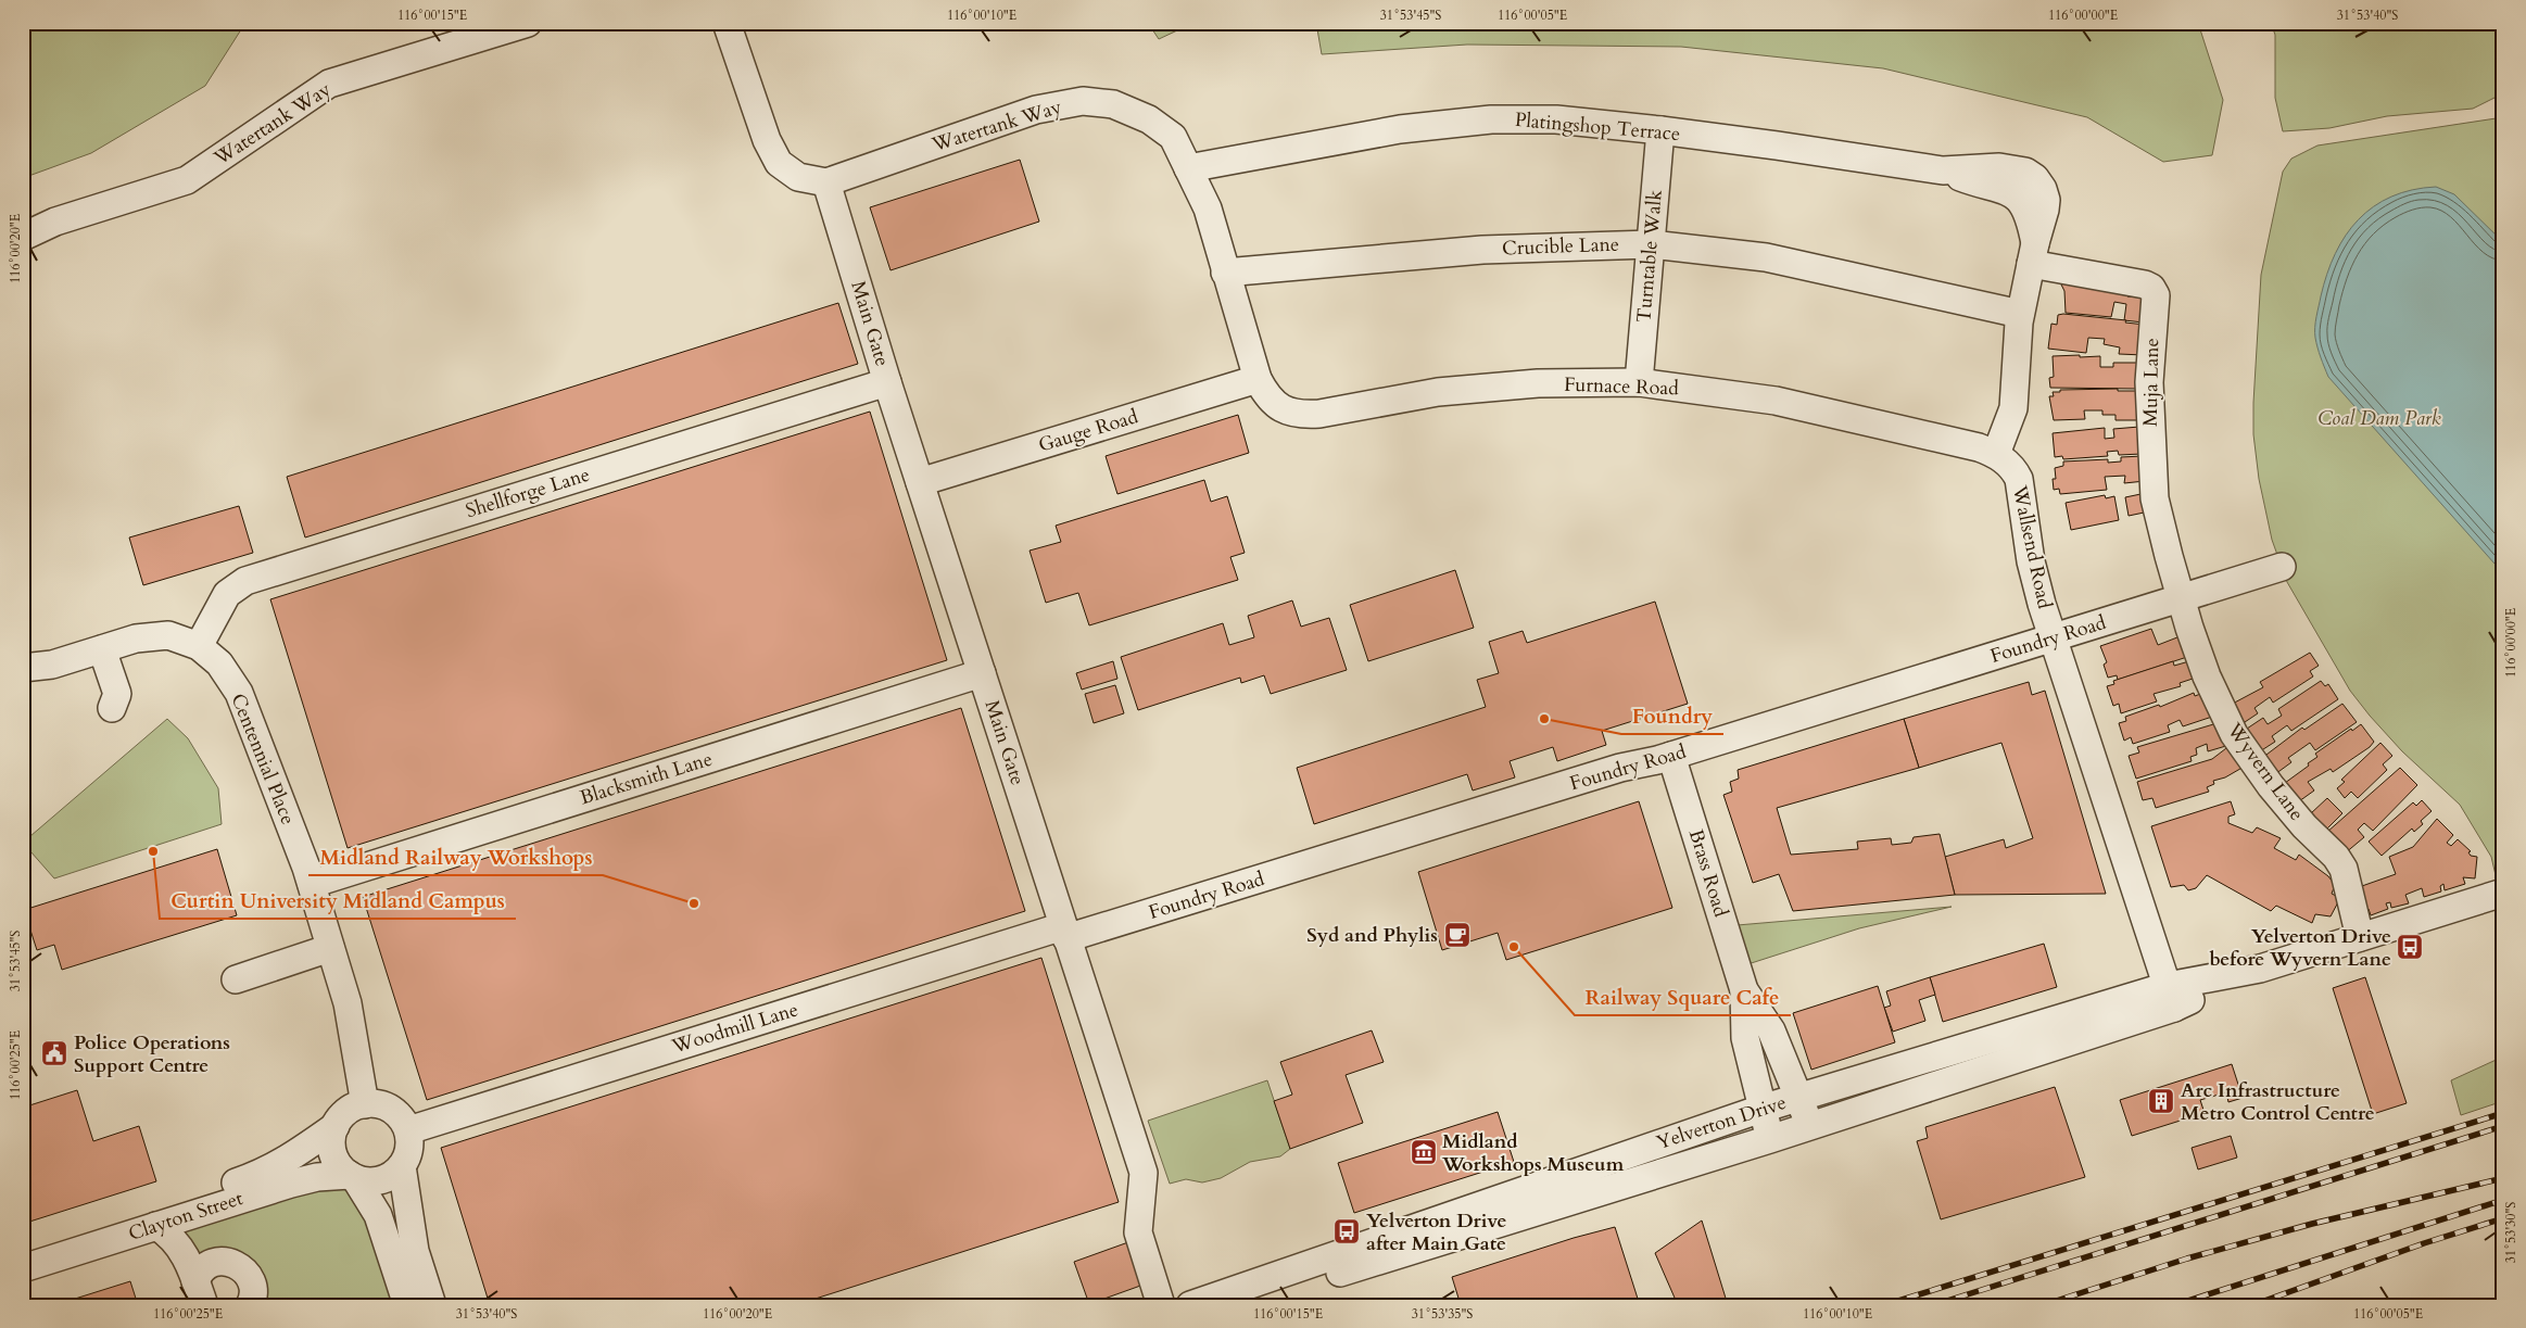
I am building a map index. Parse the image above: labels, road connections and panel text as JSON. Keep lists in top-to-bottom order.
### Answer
{
  "streets": {
    "street": [
      "Watertank Way",
      "Platingshop Terrace",
      "Crucible Lane",
      "Turntable Walk",
      "Main Gate",
      "Muja Lane",
      "Furnace Road",
      "Gauge Road",
      "Shellforge Lane",
      "Wallsend Road",
      "Foundry Road",
      "Centennial Place",
      "Wyvern Lane",
      "Blacksmith Lane",
      "Brass Road",
      "Woodmill Lane",
      "Yelverton Drive",
      "Clayton Street"
    ]
  },
  "crossings": [
    ["Watertank Way", "Platingshop Terrace"],
    ["Watertank Way", "Crucible Lane"],
    ["Watertank Way", "Main Gate"],
    ["Watertank Way", "Furnace Road"],
    ["Watertank Way", "Gauge Road"],
    ["Platingshop Terrace", "Turntable Walk"],
    ["Platingshop Terrace", "Muja Lane"],
    ["Crucible Lane", "Turntable Walk"],
    ["Turntable Walk", "Furnace Road"],
    ["Main Gate", "Gauge Road"],
    ["Main Gate", "Shellforge Lane"],
    ["Main Gate", "Foundry Road"],
    ["Main Gate", "Blacksmith Lane"],
    ["Main Gate", "Woodmill Lane"],
    ["Muja Lane", "Foundry Road"],
    ["Muja Lane", "Wyvern Lane"],
    ["Furnace Road", "Gauge Road"],
    ["Furnace Road", "Wallsend Road"],
    ["Shellforge Lane", "Centennial Place"],
    ["Wallsend Road", "Foundry Road"],
    ["Wallsend Road", "Yelverton Drive"],
    ["Foundry Road", "Wyvern Lane"],
    ["Foundry Road", "Brass Road"],
    ["Foundry Road", "Woodmill Lane"],
    ["Centennial Place", "Blacksmith Lane"],
    ["Centennial Place", "Woodmill Lane"],
    ["Centennial Place", "Clayton Street"],
    ["Wyvern Lane", "Yelverton Drive"],
    ["Brass Road", "Yelverton Drive"],
    ["Woodmill Lane", "Clayton Street"]
  ],
  "parks": ["Coal Dam Park"],
  "places": {
    "other": [
      "Foundry",
      "Curtin University Midland Campus",
      "Midland Railway Workshops",
      "Railway Square Cafe"
    ],
    "cafe": ["Syd and Phylis"],
    "bus stop": ["Yelverton Drive before Wyvern Lane", "Yelverton Drive after Main Gate"],
    "public building": ["Police Operations Support Centre"],
    "building": ["Arc Infrastructure Metro Control Centre"],
    "museum": ["Midland Workshops Museum"]
  },
  "coordinates": [
    "116°00'15\"E",
    "116°00'10\"E",
    "31°53'45\"S",
    "116°00'05\"E",
    "116°00'00\"E",
    "31°53'40\"S",
    "116°00'20\"E",
    "116°00'25\"E",
    "31°53'30\"S",
    "31°53'35\"S"
  ]
}
